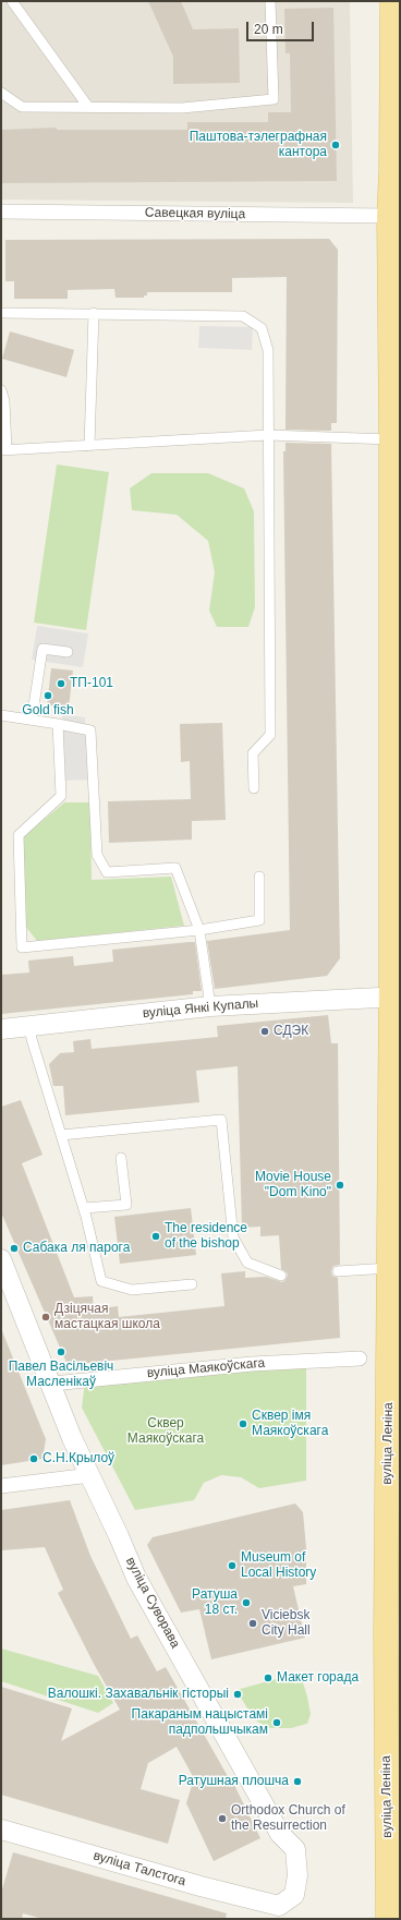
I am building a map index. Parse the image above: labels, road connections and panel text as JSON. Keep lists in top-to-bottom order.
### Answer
{
  "streets": {
    "main road": ["вуліца Леніна"],
    "street": [
      "Савецкая вуліца",
      "вуліца Янкі Купалы",
      "вуліца Маякоўскага",
      "вуліца Суворава",
      "вуліца Талстога"
    ]
  },
  "crossings": [
    ["Савецкая вуліца", "вуліца Леніна"],
    ["вуліца Янкі Купалы", "вуліца Леніна"],
    ["вуліца Маякоўскага", "вуліца Суворава"],
    ["вуліца Суворава", "вуліца Талстога"]
  ],
  "parks": ["Сквер Маякоўскага"],
  "places": [
    "Паштова-тэлеграфная кантора",
    "ТП-101",
    "Gold fish",
    "СДЭК",
    "Movie House \"Dom Kino\"",
    "The residence of the bishop",
    "Сабака ля парога",
    "Дзіцячая мастацкая школа",
    "Павел Васільевіч Масленікаў",
    "Сквер імя Маякоўскага",
    "С.Н.Крылоў",
    "Museum of Local History",
    "Ратуша 18 ст.",
    "Viciebsk City Hall",
    "Макет горада",
    "Валошкі. Захавальнік гісторыі",
    "Пакараным нацыстамі падпольшчыкам",
    "Ратушная плошча",
    "Orthodox Church of the Resurrection"
  ],
  "scale_bar": "20 m"
}
